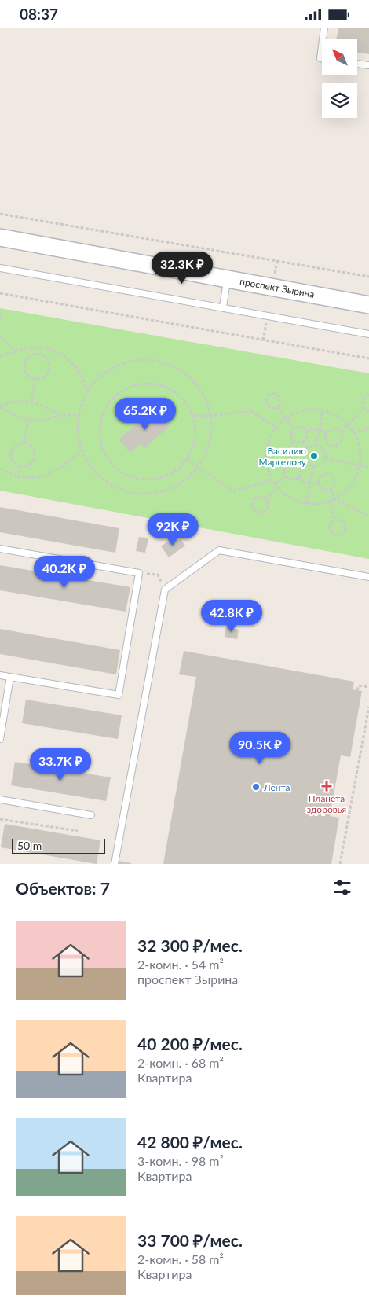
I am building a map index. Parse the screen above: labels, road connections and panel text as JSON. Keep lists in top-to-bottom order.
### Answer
{
  "streets": {
    "street": ["проспект Зырина"]
  },
  "places": {
    "other": ["Василию Маргелову", "Лента"],
    "health": ["Планета здоровья"]
  },
  "scale_bar": "50 m",
  "north": "top left",
  "page": {
    "status": "08:37",
    "price": [
      "32.3K ₽",
      "65.2K ₽",
      "92K ₽",
      "40.2K ₽",
      "42.8K ₽",
      "90.5K ₽",
      "33.7K ₽"
    ],
    "scale": "50 m",
    "heading": "Объектов: 7",
    "list": [
      {
        "name": "32 300 ₽/мес.",
        "note": "2-комн. · 54 m² · проспект Зырина"
      },
      {
        "name": "40 200 ₽/мес.",
        "note": "2-комн. · 68 m² · Квартира"
      },
      {
        "name": "42 800 ₽/мес.",
        "note": "3-комн. · 98 m² · Квартира"
      },
      {
        "name": "33 700 ₽/мес.",
        "note": "2-комн. · 58 m² · Квартира"
      }
    ]
  }
}
